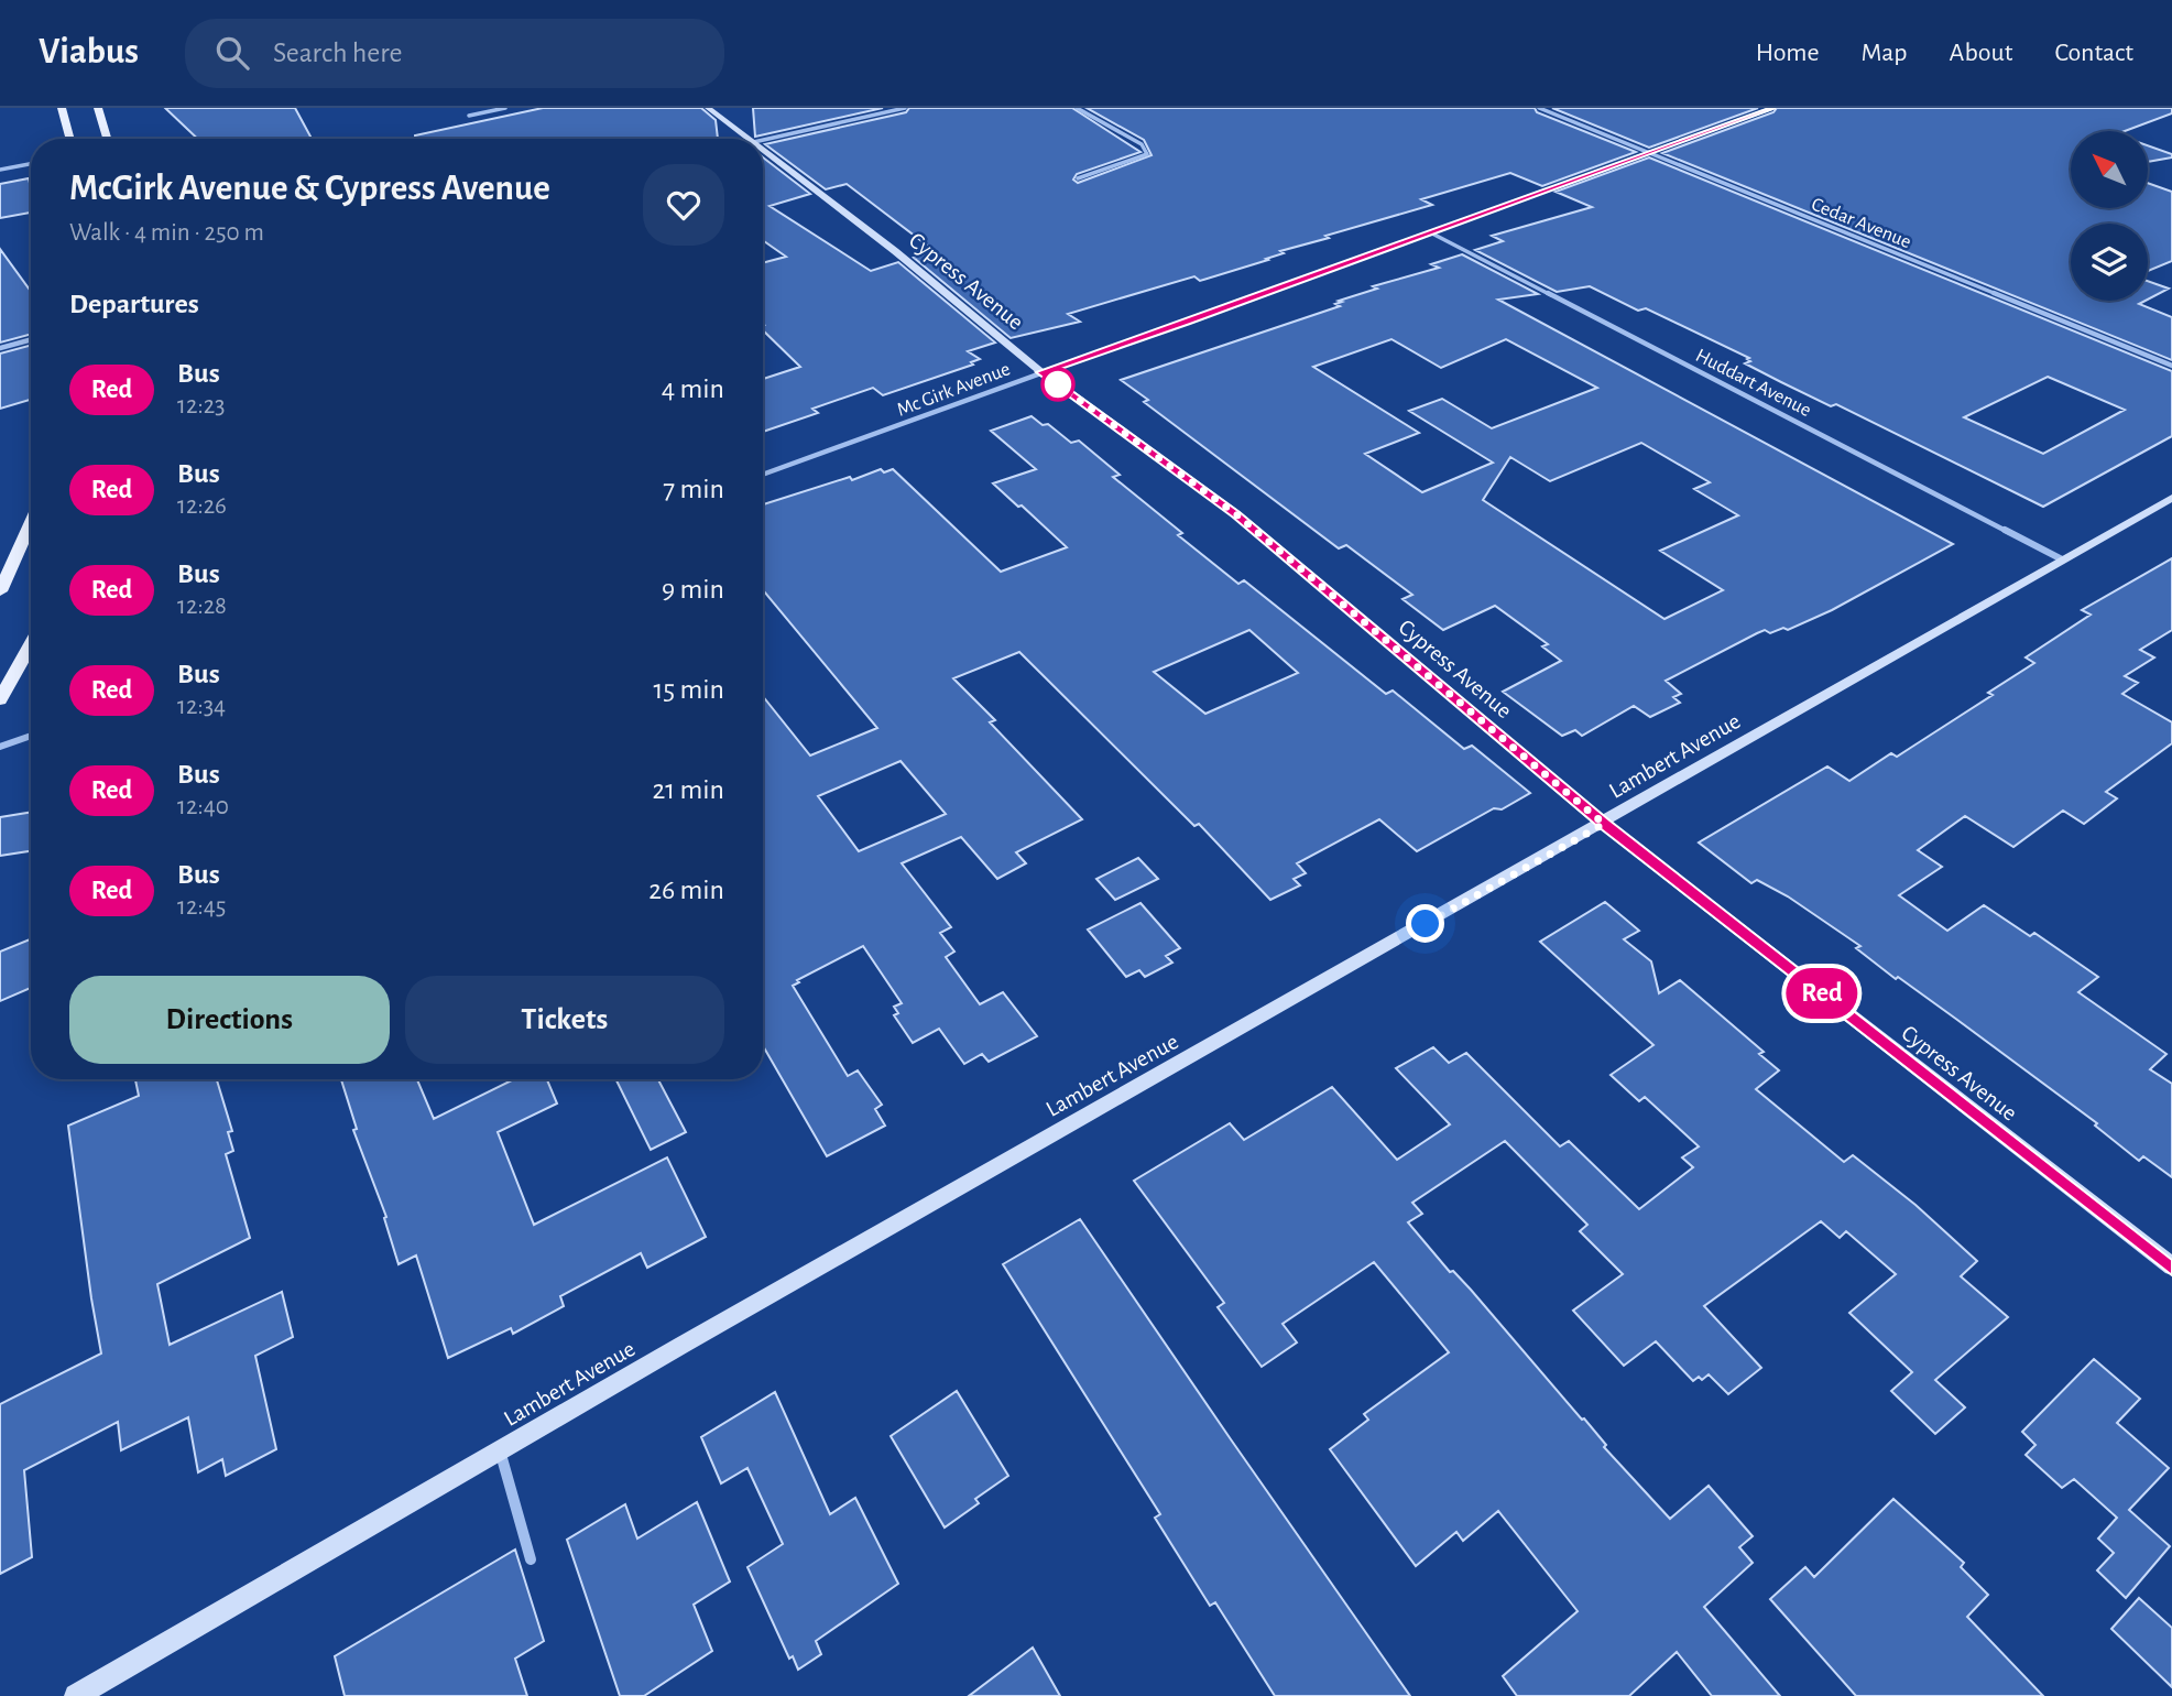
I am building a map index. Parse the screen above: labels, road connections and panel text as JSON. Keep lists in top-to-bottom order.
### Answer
{
  "streets": {
    "street": [
      "Cedar Avenue",
      "Cypress Avenue",
      "Huddart Avenue",
      "Mc Girk Avenue",
      "Lambert Avenue"
    ]
  },
  "crossings": [
    ["Cedar Avenue", "Mc Girk Avenue"],
    ["Cypress Avenue", "Mc Girk Avenue"],
    ["Cypress Avenue", "Lambert Avenue"],
    ["Huddart Avenue", "Mc Girk Avenue"],
    ["Huddart Avenue", "Lambert Avenue"]
  ],
  "lines": ["bus line Red"],
  "north": "top left",
  "page": {
    "header": "Viabus",
    "search": "Search here",
    "nav": [
      "Home",
      "Map",
      "About",
      "Contact"
    ],
    "on_map": "Red",
    "heading": [
      ["McGirk Avenue & Cypress Avenue", "Walk · 4 min · 250 m"],
      "Departures"
    ],
    "list": [
      {
        "mark": "Red",
        "name": "Bus",
        "note": "12:23",
        "value": "4 min"
      },
      {
        "mark": "Red",
        "name": "Bus",
        "note": "12:26",
        "value": "7 min"
      },
      {
        "mark": "Red",
        "name": "Bus",
        "note": "12:28",
        "value": "9 min"
      },
      {
        "mark": "Red",
        "name": "Bus",
        "note": "12:34",
        "value": "15 min"
      },
      {
        "mark": "Red",
        "name": "Bus",
        "note": "12:40",
        "value": "21 min"
      },
      {
        "mark": "Red",
        "name": "Bus",
        "note": "12:45",
        "value": "26 min"
      }
    ],
    "buttons": ["Directions", "Tickets"]
  }
}
